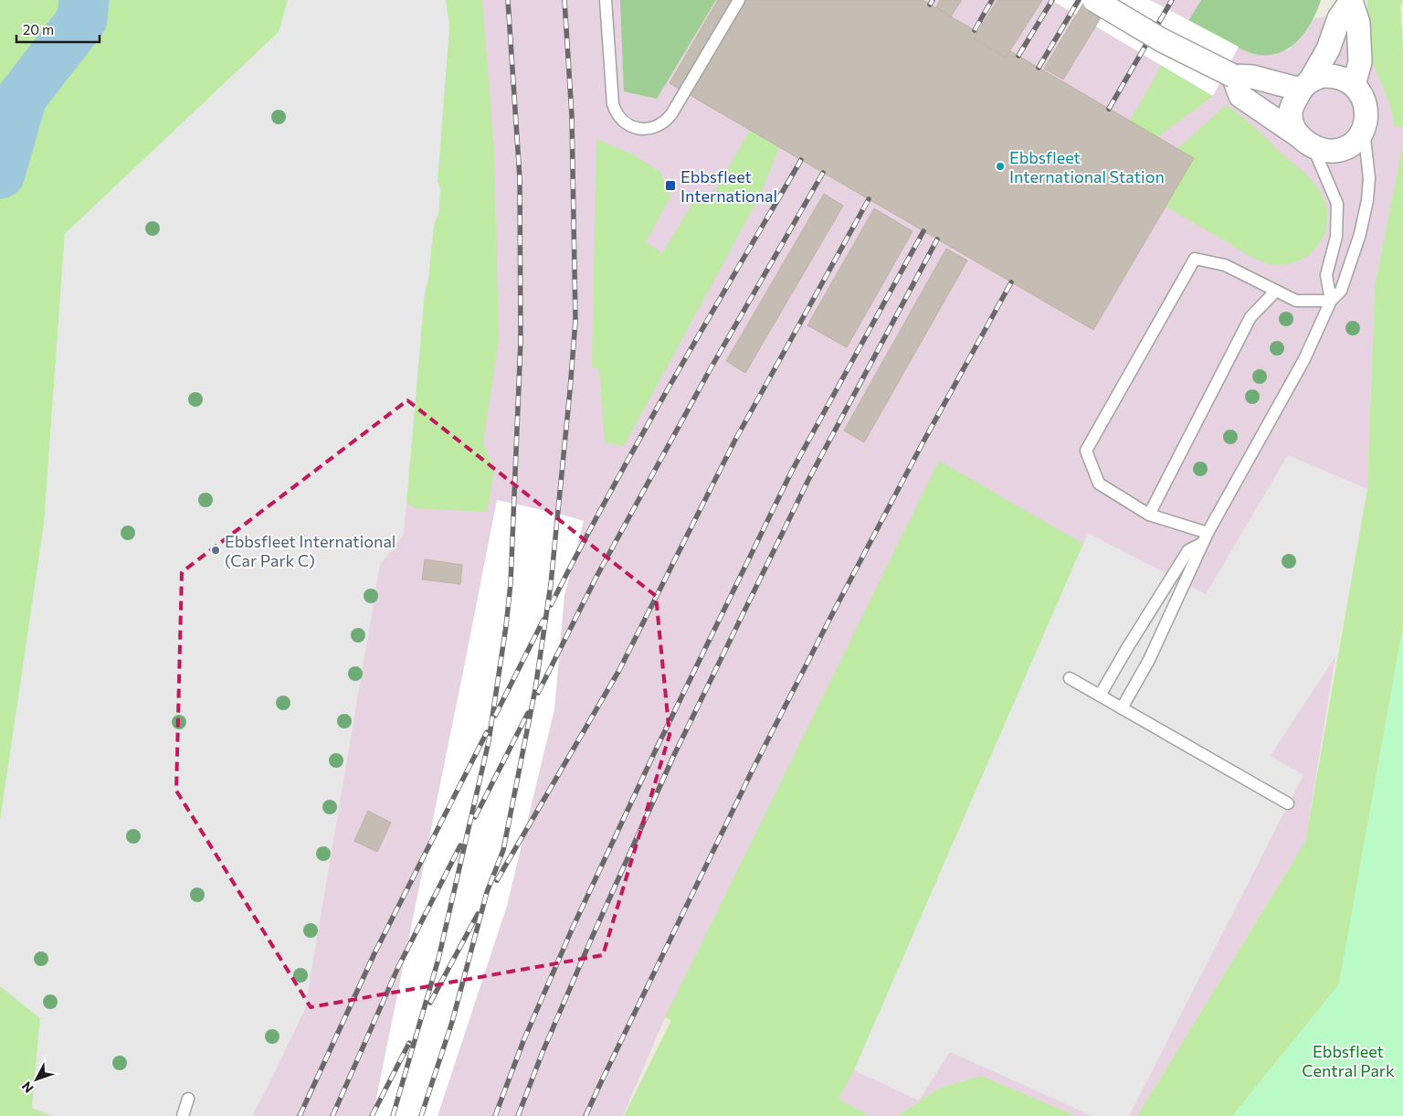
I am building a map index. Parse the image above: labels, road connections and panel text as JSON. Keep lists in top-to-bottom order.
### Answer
{
  "parks": ["Ebbsfleet Central Park"],
  "places": {
    "other": ["Ebbsfleet International Station", "Ebbsfleet International (Car Park C)"],
    "transit": ["Ebbsfleet International"]
  },
  "scale_bar": "20 m",
  "north": "bottom left"
}
